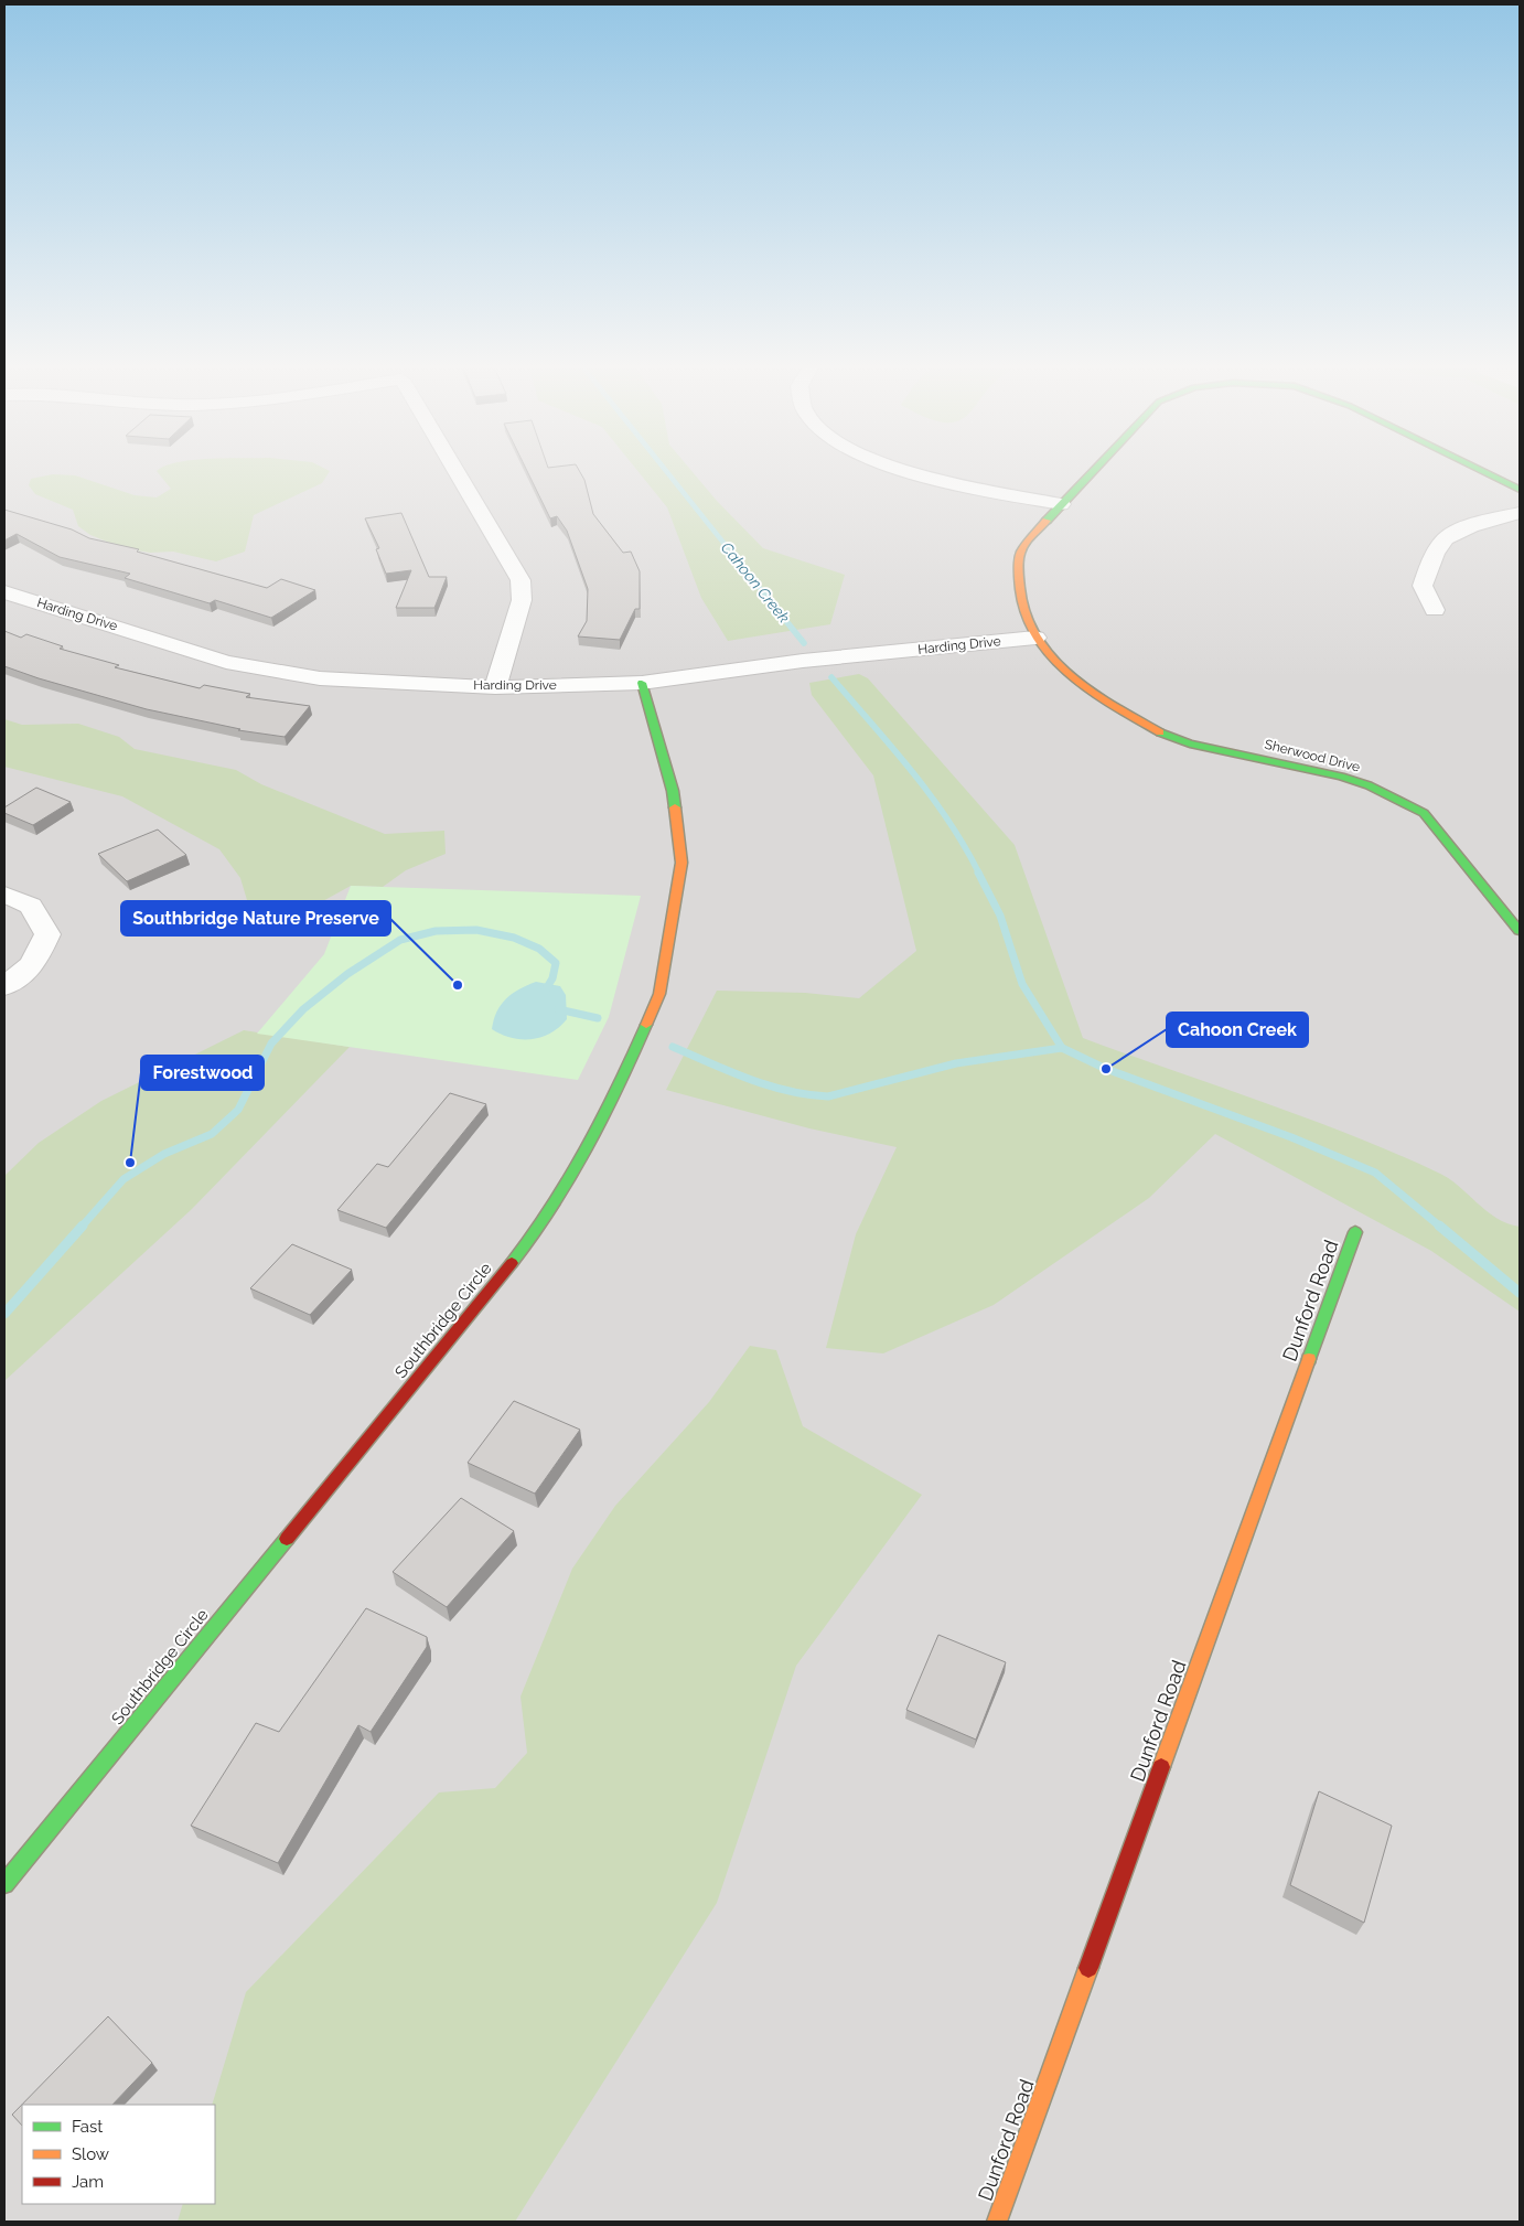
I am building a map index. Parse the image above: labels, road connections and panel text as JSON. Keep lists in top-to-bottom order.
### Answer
{
  "streets": {
    "street": [
      "Harding Drive",
      "Sherwood Drive",
      "Dunford Road",
      "Southbridge Circle"
    ]
  },
  "crossings": [
    ["Harding Drive", "Sherwood Drive"],
    ["Harding Drive", "Southbridge Circle"]
  ],
  "water": ["Cahoon Creek"],
  "places": ["Southbridge Nature Preserve", "Cahoon Creek", "Forestwood"],
  "legend": ["Fast", "Slow", "Jam"]
}
